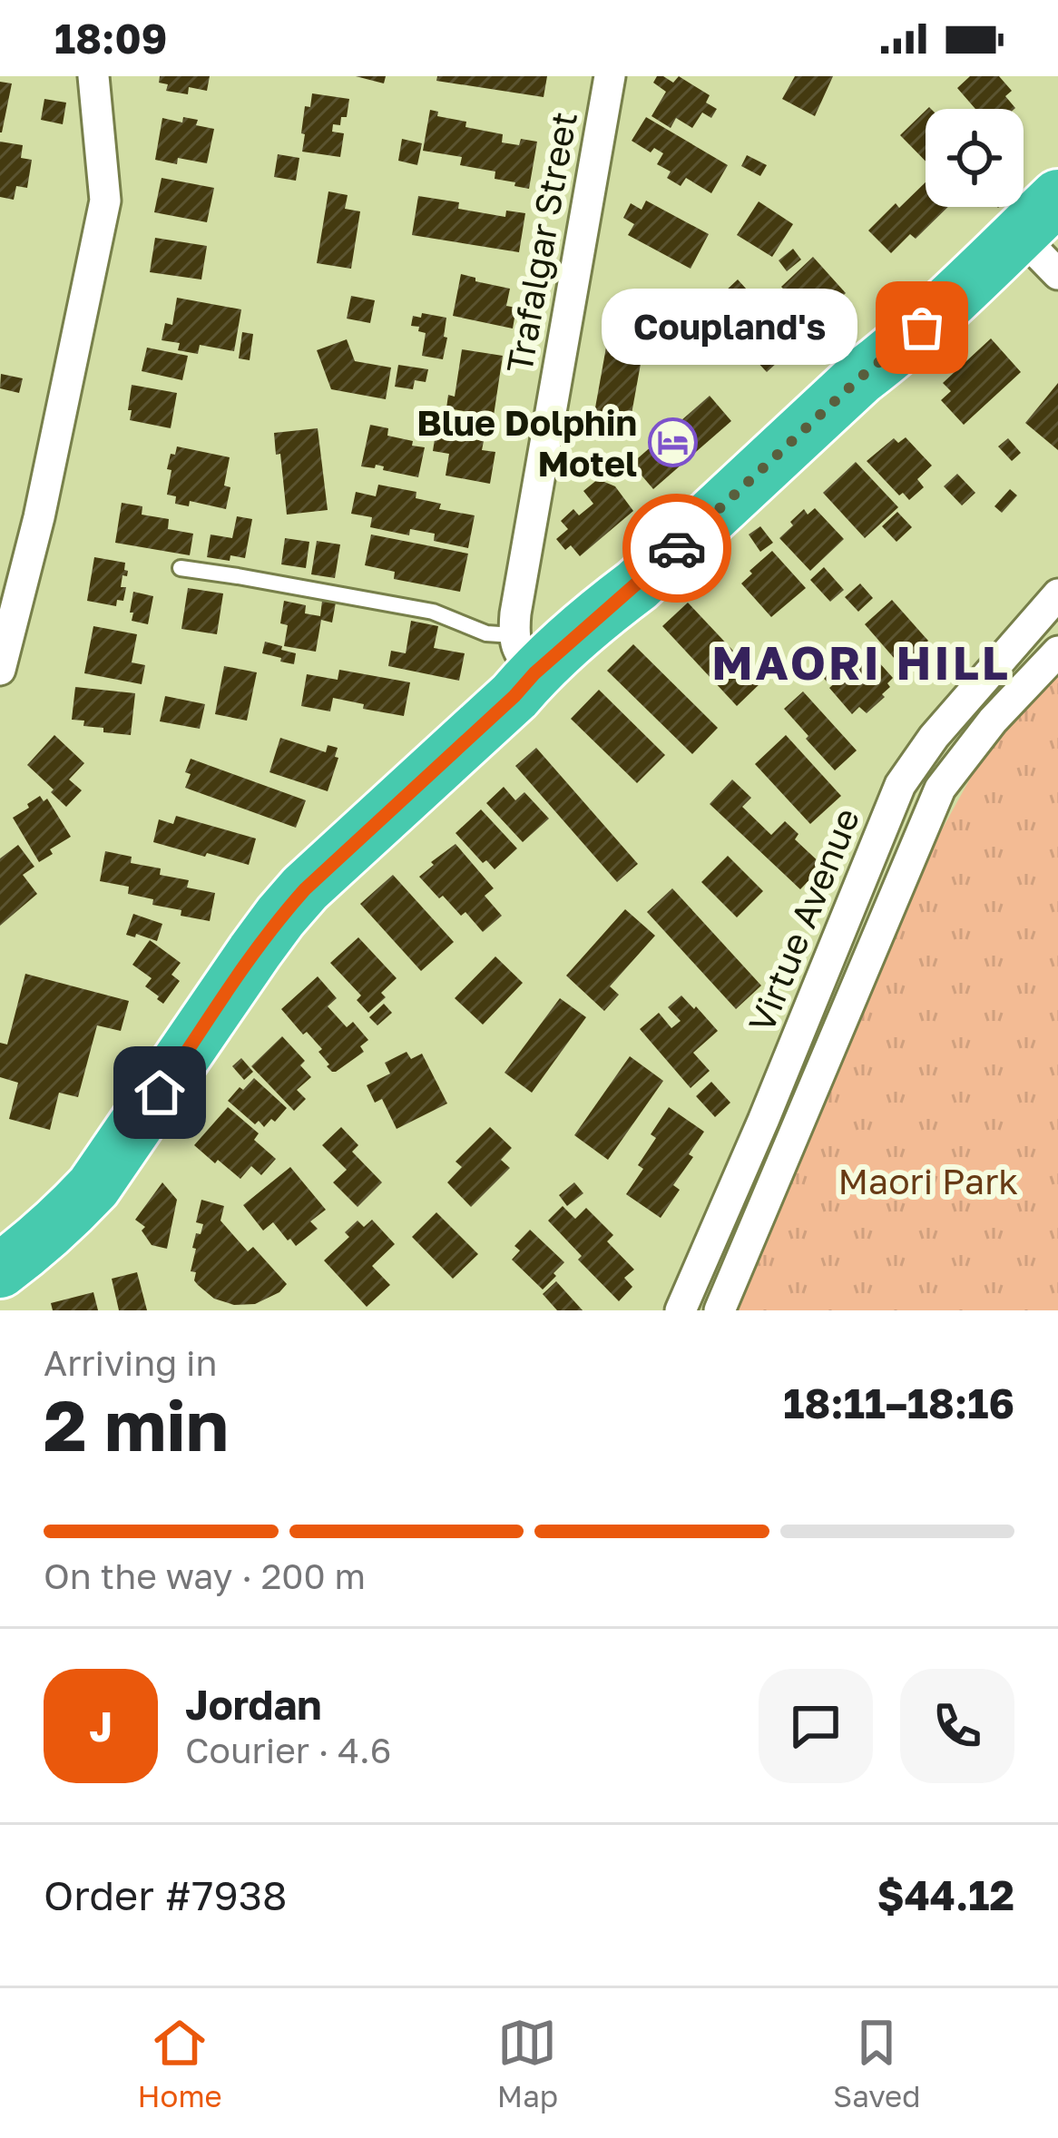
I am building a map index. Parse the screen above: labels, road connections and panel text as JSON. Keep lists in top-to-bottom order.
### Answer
{
  "streets": {
    "street": ["Trafalgar Street", "Virtue Avenue"]
  },
  "districts": ["MAORI HILL"],
  "parks": ["Maori Park"],
  "places": {
    "other": ["Coupland's"],
    "hotel": ["Blue Dolphin Motel"]
  },
  "page": {
    "status": "18:09",
    "bubble": "Coupland's",
    "heading": ["2 min", "Arriving in", "18:11–18:16"],
    "panel": [
      "Jordan",
      "Courier · 4.6",
      "Order #7938",
      "$44.12"
    ],
    "bar": "On the way · 200 m",
    "round": "J",
    "tabs": ["Home", "Map", "Saved"]
  }
}
